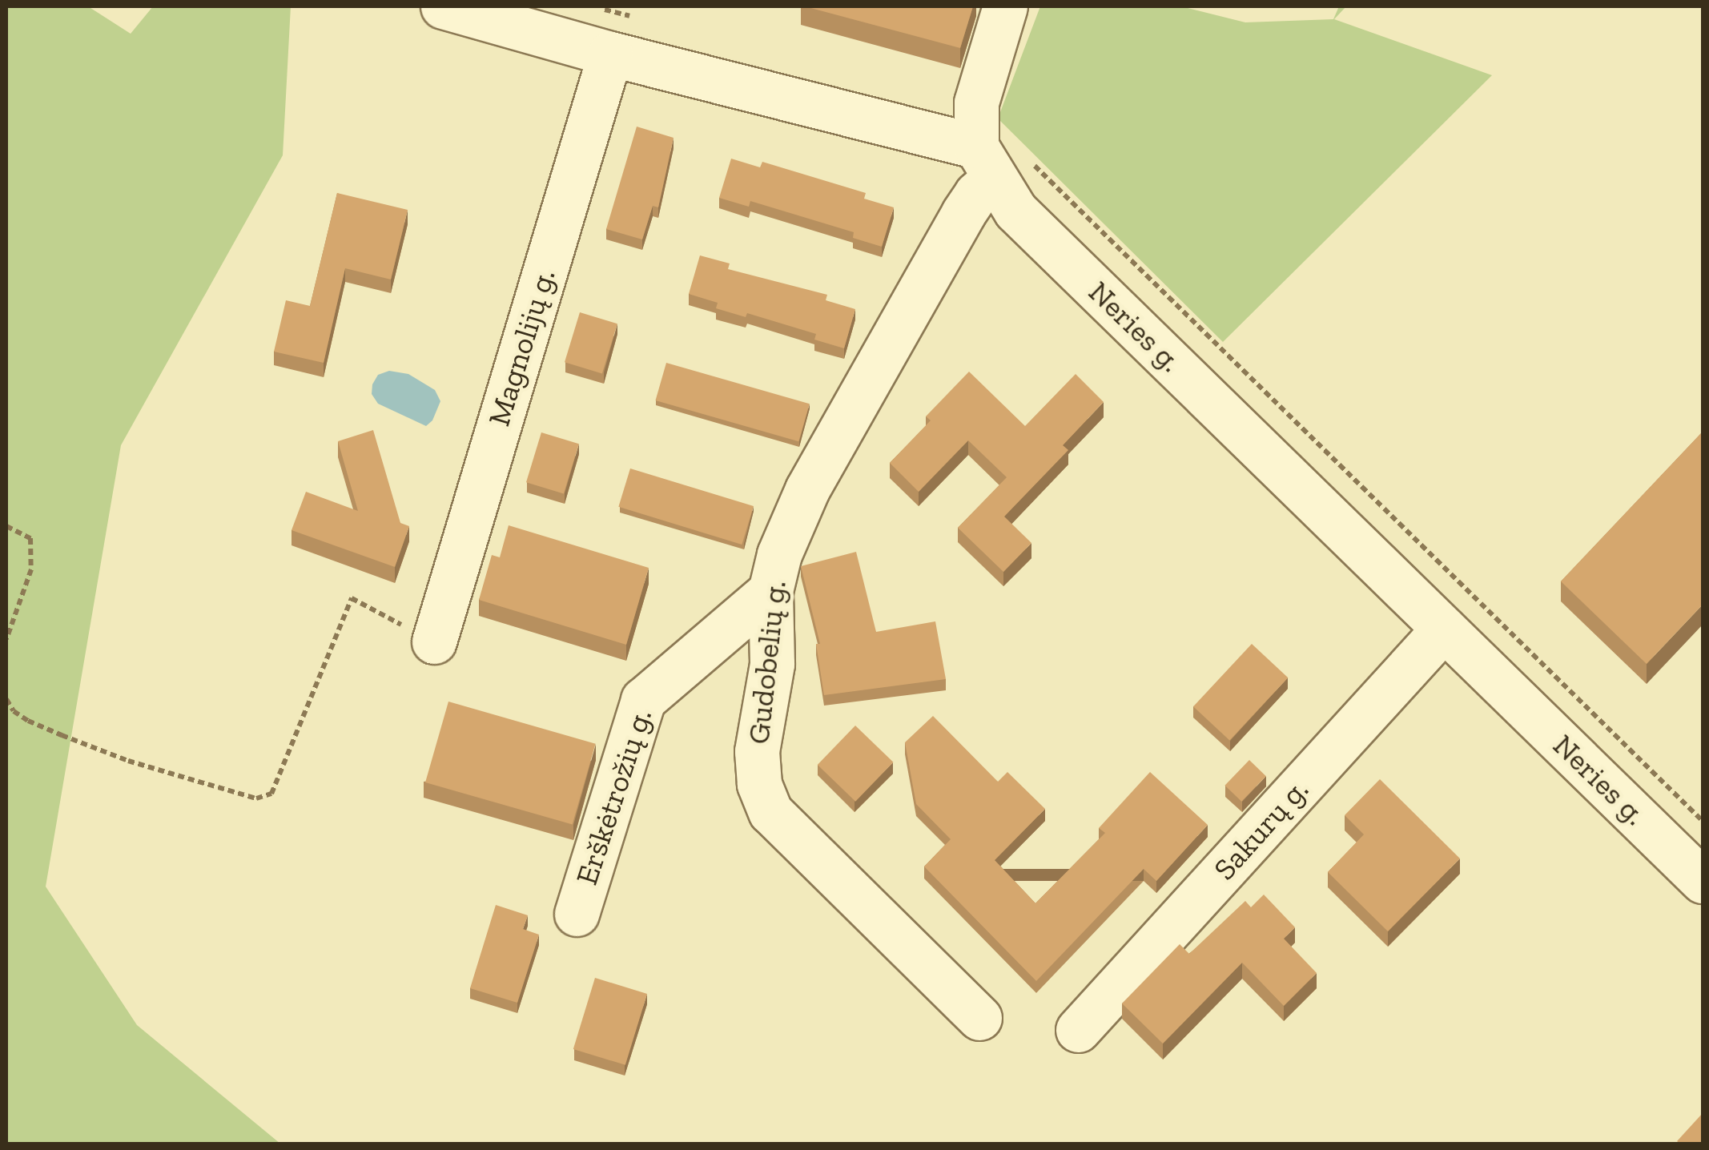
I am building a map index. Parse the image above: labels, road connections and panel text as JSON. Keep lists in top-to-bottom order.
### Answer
{
  "streets": {
    "street": [
      "Neries g.",
      "Magnolijų g.",
      "Gudobelių g.",
      "Erškėtrožių g.",
      "Sakurų g."
    ]
  },
  "crossings": [
    ["Neries g.", "Gudobelių g."],
    ["Neries g.", "Sakurų g."],
    ["Gudobelių g.", "Erškėtrožių g."]
  ]
}
